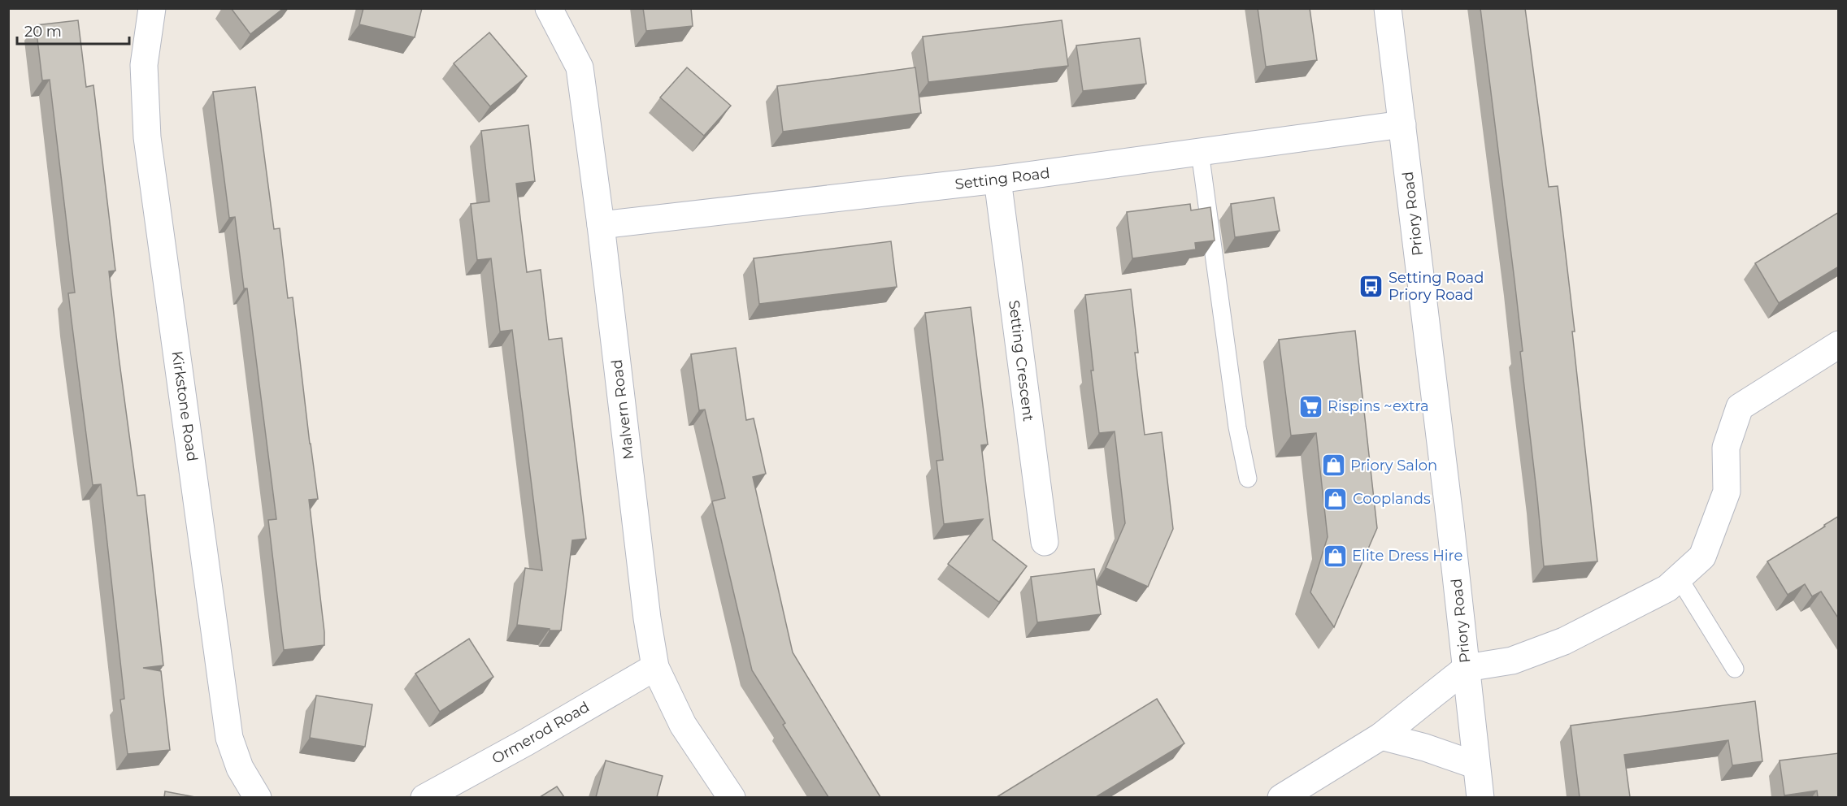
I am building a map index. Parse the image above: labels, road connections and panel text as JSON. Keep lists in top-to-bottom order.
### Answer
{
  "streets": {
    "street": [
      "Setting Road",
      "Priory Road",
      "Setting Crescent",
      "Kirkstone Road",
      "Malvern Road",
      "Ormerod Road"
    ]
  },
  "crossings": [
    ["Setting Road", "Priory Road"],
    ["Setting Road", "Setting Crescent"],
    ["Setting Road", "Malvern Road"],
    ["Malvern Road", "Ormerod Road"]
  ],
  "places": {
    "bus stop": ["Setting Road Priory Road"],
    "supermarket": ["Rispins ~extra"],
    "shop": ["Priory Salon", "Cooplands", "Elite Dress Hire"]
  },
  "scale_bar": "20 m"
}
